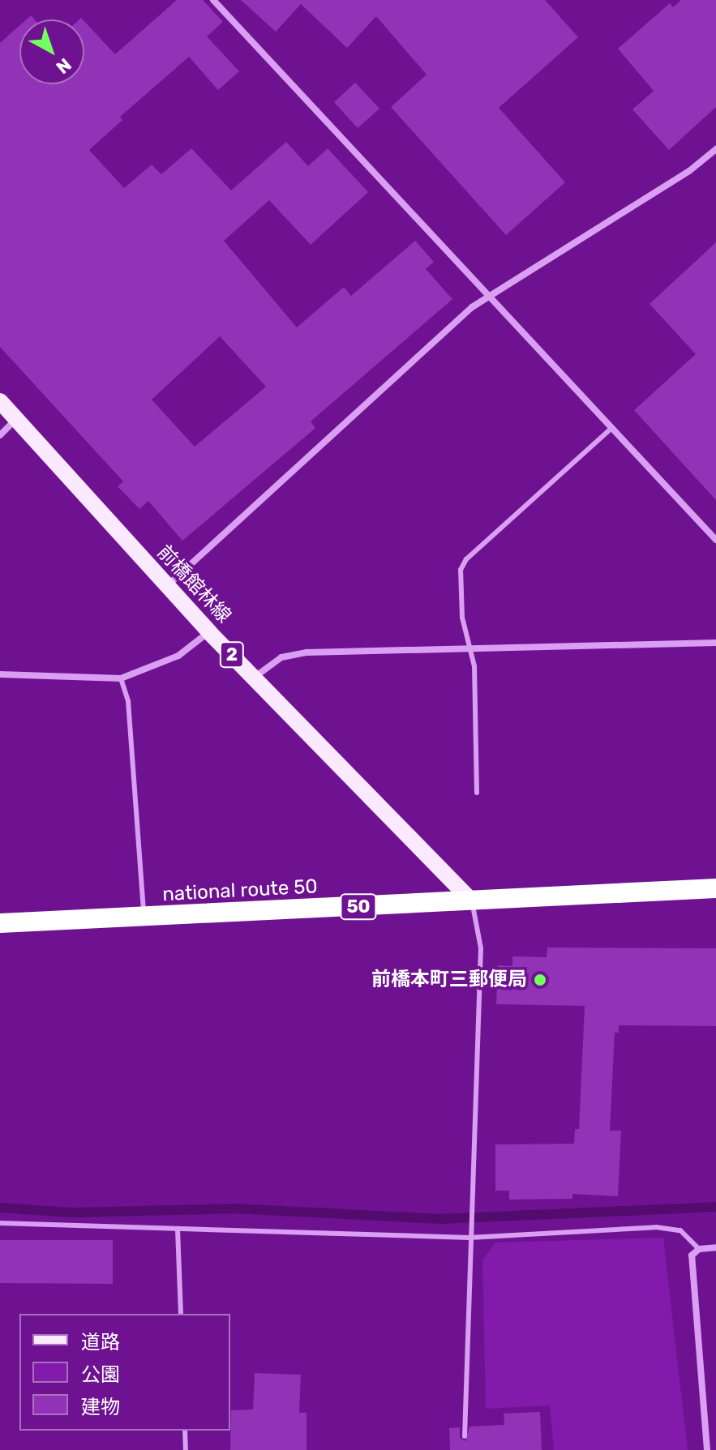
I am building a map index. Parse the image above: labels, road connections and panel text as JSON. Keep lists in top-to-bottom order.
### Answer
{
  "streets": {
    "highway": ["national route 50", "50"],
    "main road": ["前橋館林線", "2"]
  },
  "crossings": [
    ["前橋館林線", "national route 50"]
  ],
  "places": ["前橋本町三郵便局"],
  "legend": ["道路", "公園", "建物"],
  "north": "bottom right"
}
